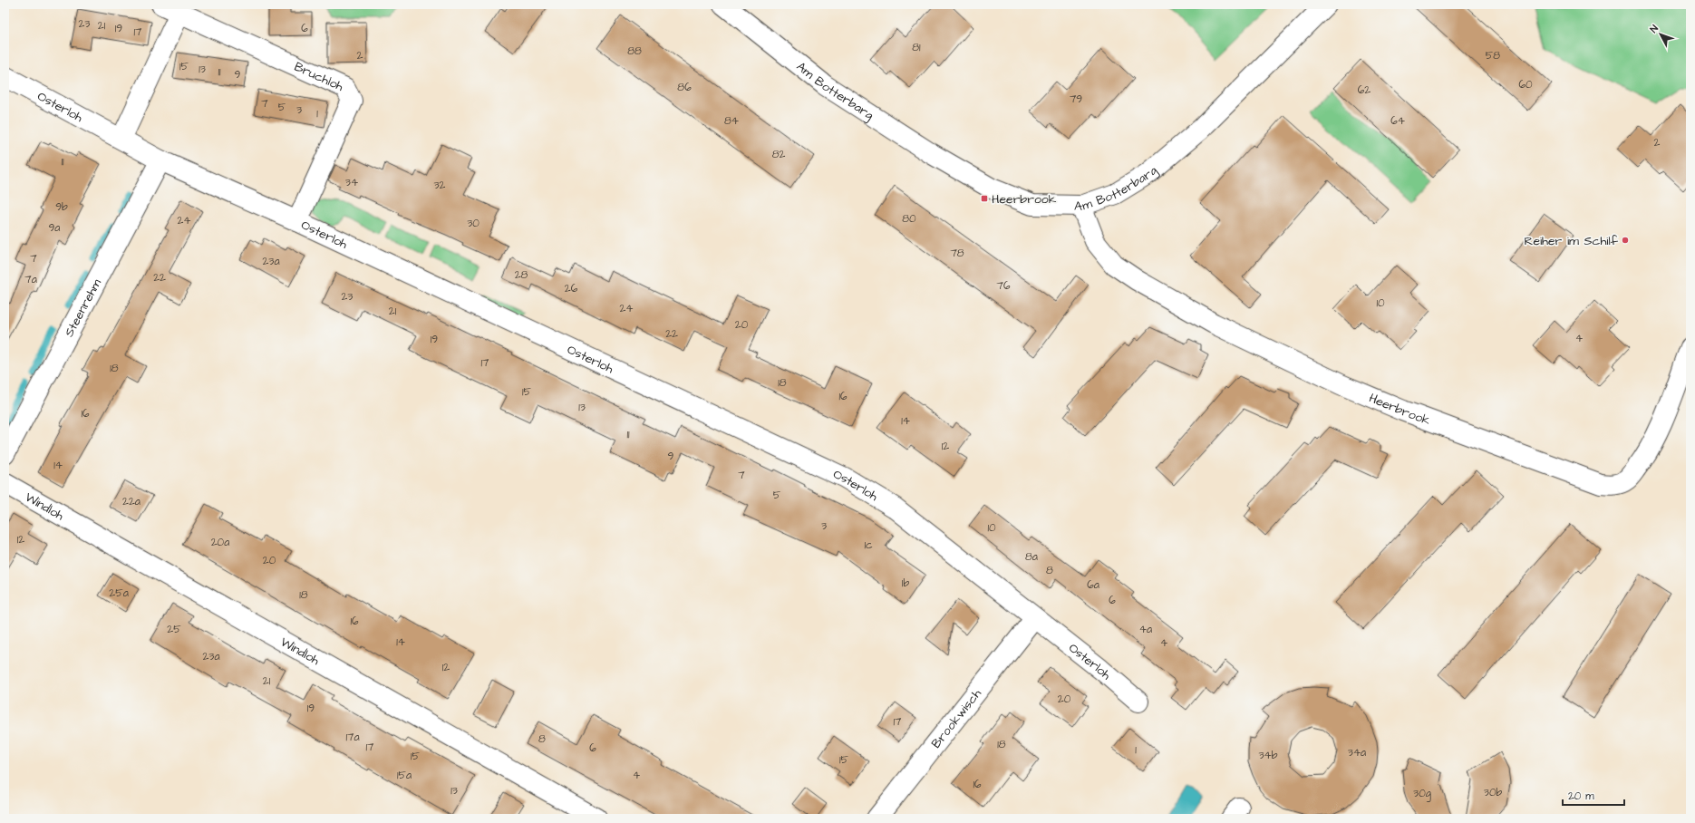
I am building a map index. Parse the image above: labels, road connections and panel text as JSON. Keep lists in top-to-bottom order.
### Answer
{
  "streets": {
    "street": [
      "Bruchloh",
      "Am Botterbarg",
      "Osterloh",
      "Steenrehm",
      "Heerbrook",
      "Windloh",
      "Brookwisch"
    ]
  },
  "crossings": [
    ["Bruchloh", "Osterloh"],
    ["Am Botterbarg", "Heerbrook"],
    ["Osterloh", "Steenrehm"],
    ["Osterloh", "Brookwisch"]
  ],
  "places": {
    "transit": ["Heerbrook"],
    "other": ["Reiher im Schilf"]
  },
  "house_numbers": [
    "23",
    "21",
    "19",
    "6",
    "17",
    "81",
    "88",
    "2",
    "58",
    "15",
    "13",
    "11",
    "9",
    "60",
    "86",
    "62",
    "79",
    "7",
    "5",
    "3",
    "1",
    "84",
    "64",
    "2",
    "82",
    "11",
    "34",
    "32",
    "9b",
    "80",
    "24",
    "30",
    "9a",
    "78",
    "7",
    "23a",
    "28",
    "22",
    "7a",
    "76",
    "26",
    "23",
    "10",
    "24",
    "21",
    "20",
    "22",
    "4",
    "19",
    "17",
    "18",
    "18",
    "15",
    "16",
    "13",
    "16",
    "14",
    "11",
    "12",
    "9",
    "14",
    "7",
    "5",
    "22a",
    "3",
    "10",
    "12",
    "20a",
    "1c",
    "8a",
    "20",
    "8",
    "1b",
    "6a",
    "25a",
    "18",
    "6",
    "16",
    "25",
    "4a",
    "14",
    "4",
    "23a",
    "12",
    "21",
    "20",
    "19",
    "17",
    "17a",
    "8",
    "18",
    "17",
    "6",
    "1",
    "34a",
    "34b",
    "15",
    "15",
    "15a",
    "4",
    "16",
    "13",
    "30b",
    "30g"
  ],
  "scale_bar": "20 m",
  "north": "top left"
}
